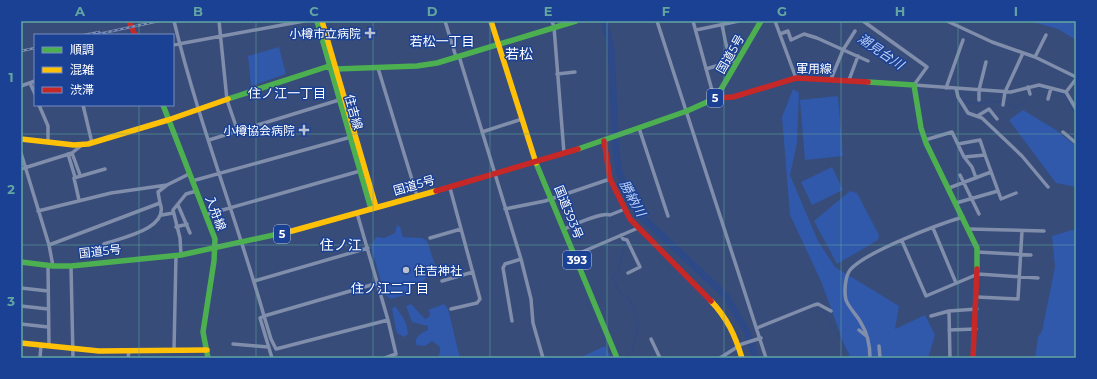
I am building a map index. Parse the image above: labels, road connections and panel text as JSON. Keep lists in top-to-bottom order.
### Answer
{
  "streets": {
    "main road": [
      "国道5号",
      "軍用線",
      "5",
      "住吉線",
      "国道393号",
      "入舟線",
      "393"
    ]
  },
  "crossings": [
    ["国道5号", "軍用線"],
    ["国道5号", "住吉線"],
    ["国道5号", "国道393号"],
    ["国道5号", "入舟線"]
  ],
  "districts": [
    "若松一丁目",
    "若松",
    "住ノ江一丁目",
    "住ノ江",
    "住ノ江二丁目"
  ],
  "water": ["潮見台川", "勝納川"],
  "places": {
    "health": ["小樽市立病院", "小樽協会病院"],
    "other": ["住吉神社"]
  },
  "legend": ["順調", "混雑", "渋滞"],
  "grid": {
    "columns": [
      "A",
      "B",
      "C",
      "D",
      "E",
      "F",
      "G",
      "H",
      "I"
    ],
    "rows": ["1", "2", "3"]
  }
}
